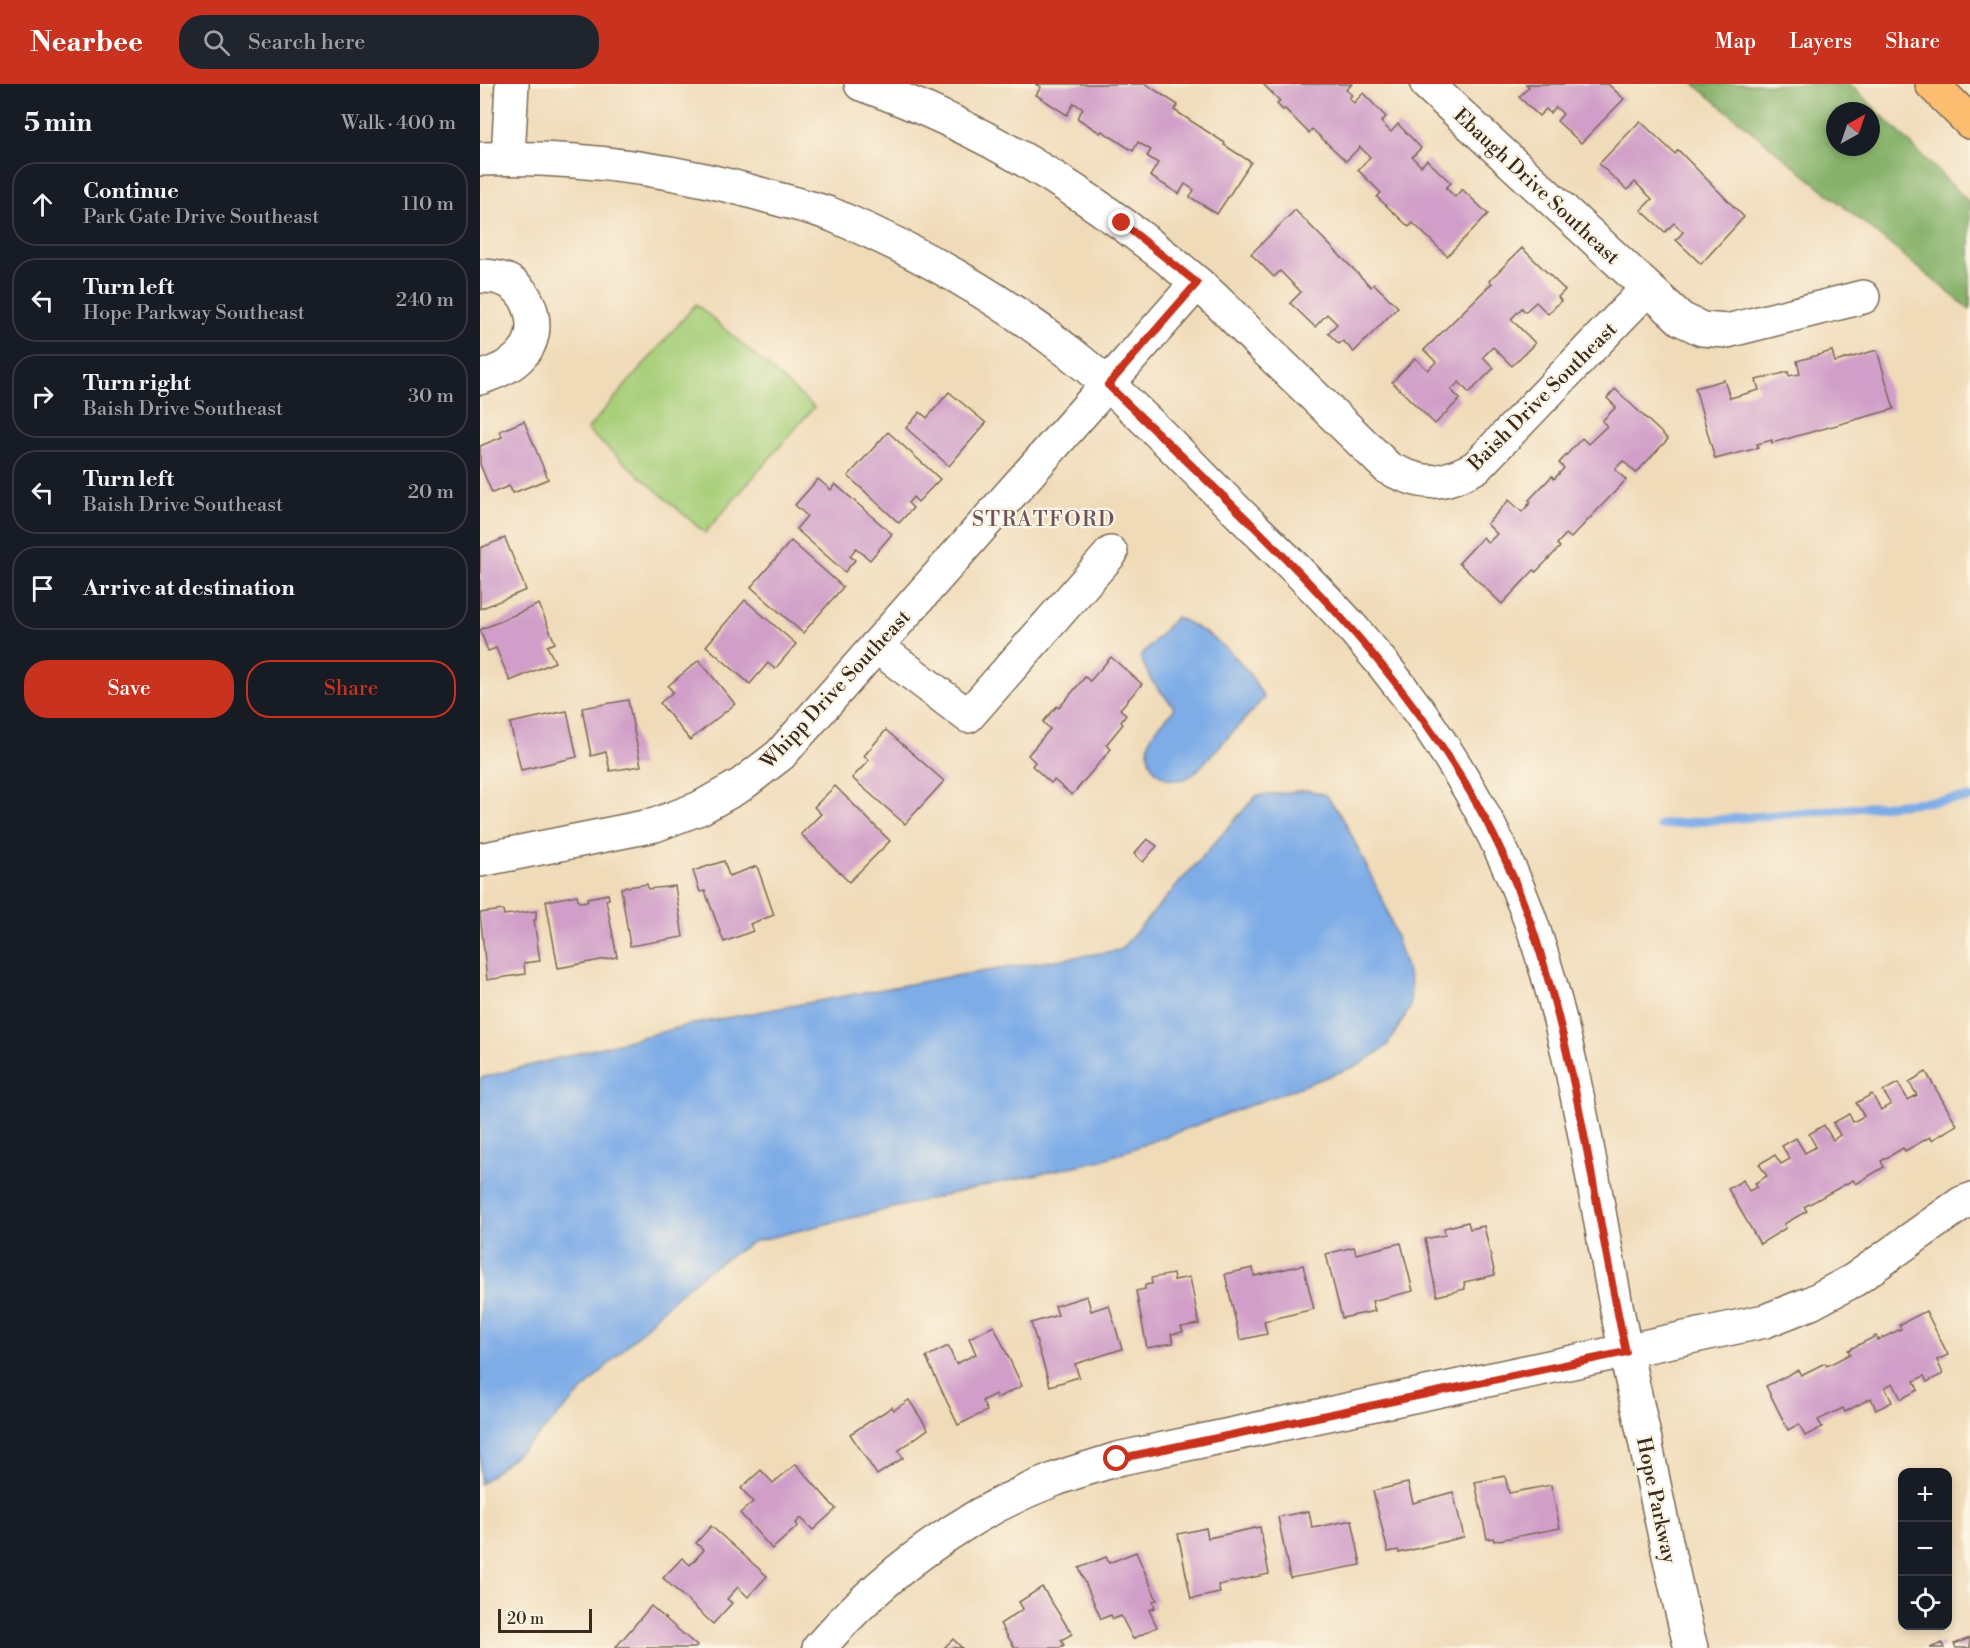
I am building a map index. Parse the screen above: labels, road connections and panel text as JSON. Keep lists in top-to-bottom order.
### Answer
{
  "streets": {
    "street": [
      "Ebaugh Drive Southeast",
      "Baish Drive Southeast",
      "Whipp Drive Southeast",
      "Hope Parkway"
    ]
  },
  "crossings": [
    ["Ebaugh Drive Southeast", "Baish Drive Southeast"],
    ["Whipp Drive Southeast", "Hope Parkway"]
  ],
  "districts": ["STRATFORD"],
  "scale_bar": "20 m",
  "north": "top right",
  "page": {
    "header": "Nearbee",
    "search": "Search here",
    "nav": ["Map", "Layers", "Share"],
    "heading": ["5 min", "Walk · 400 m"],
    "list": [
      ["Continue", "Park Gate Drive Southeast", "110 m"],
      ["Turn left", "Hope Parkway Southeast", "240 m"],
      ["Turn right", "Baish Drive Southeast", "30 m"],
      ["Turn left", "Baish Drive Southeast", "20 m"],
      "Arrive at destination"
    ],
    "buttons": ["Save", "Share"],
    "map_buttons": ["+", "−"],
    "scale": "20 m"
  }
}
